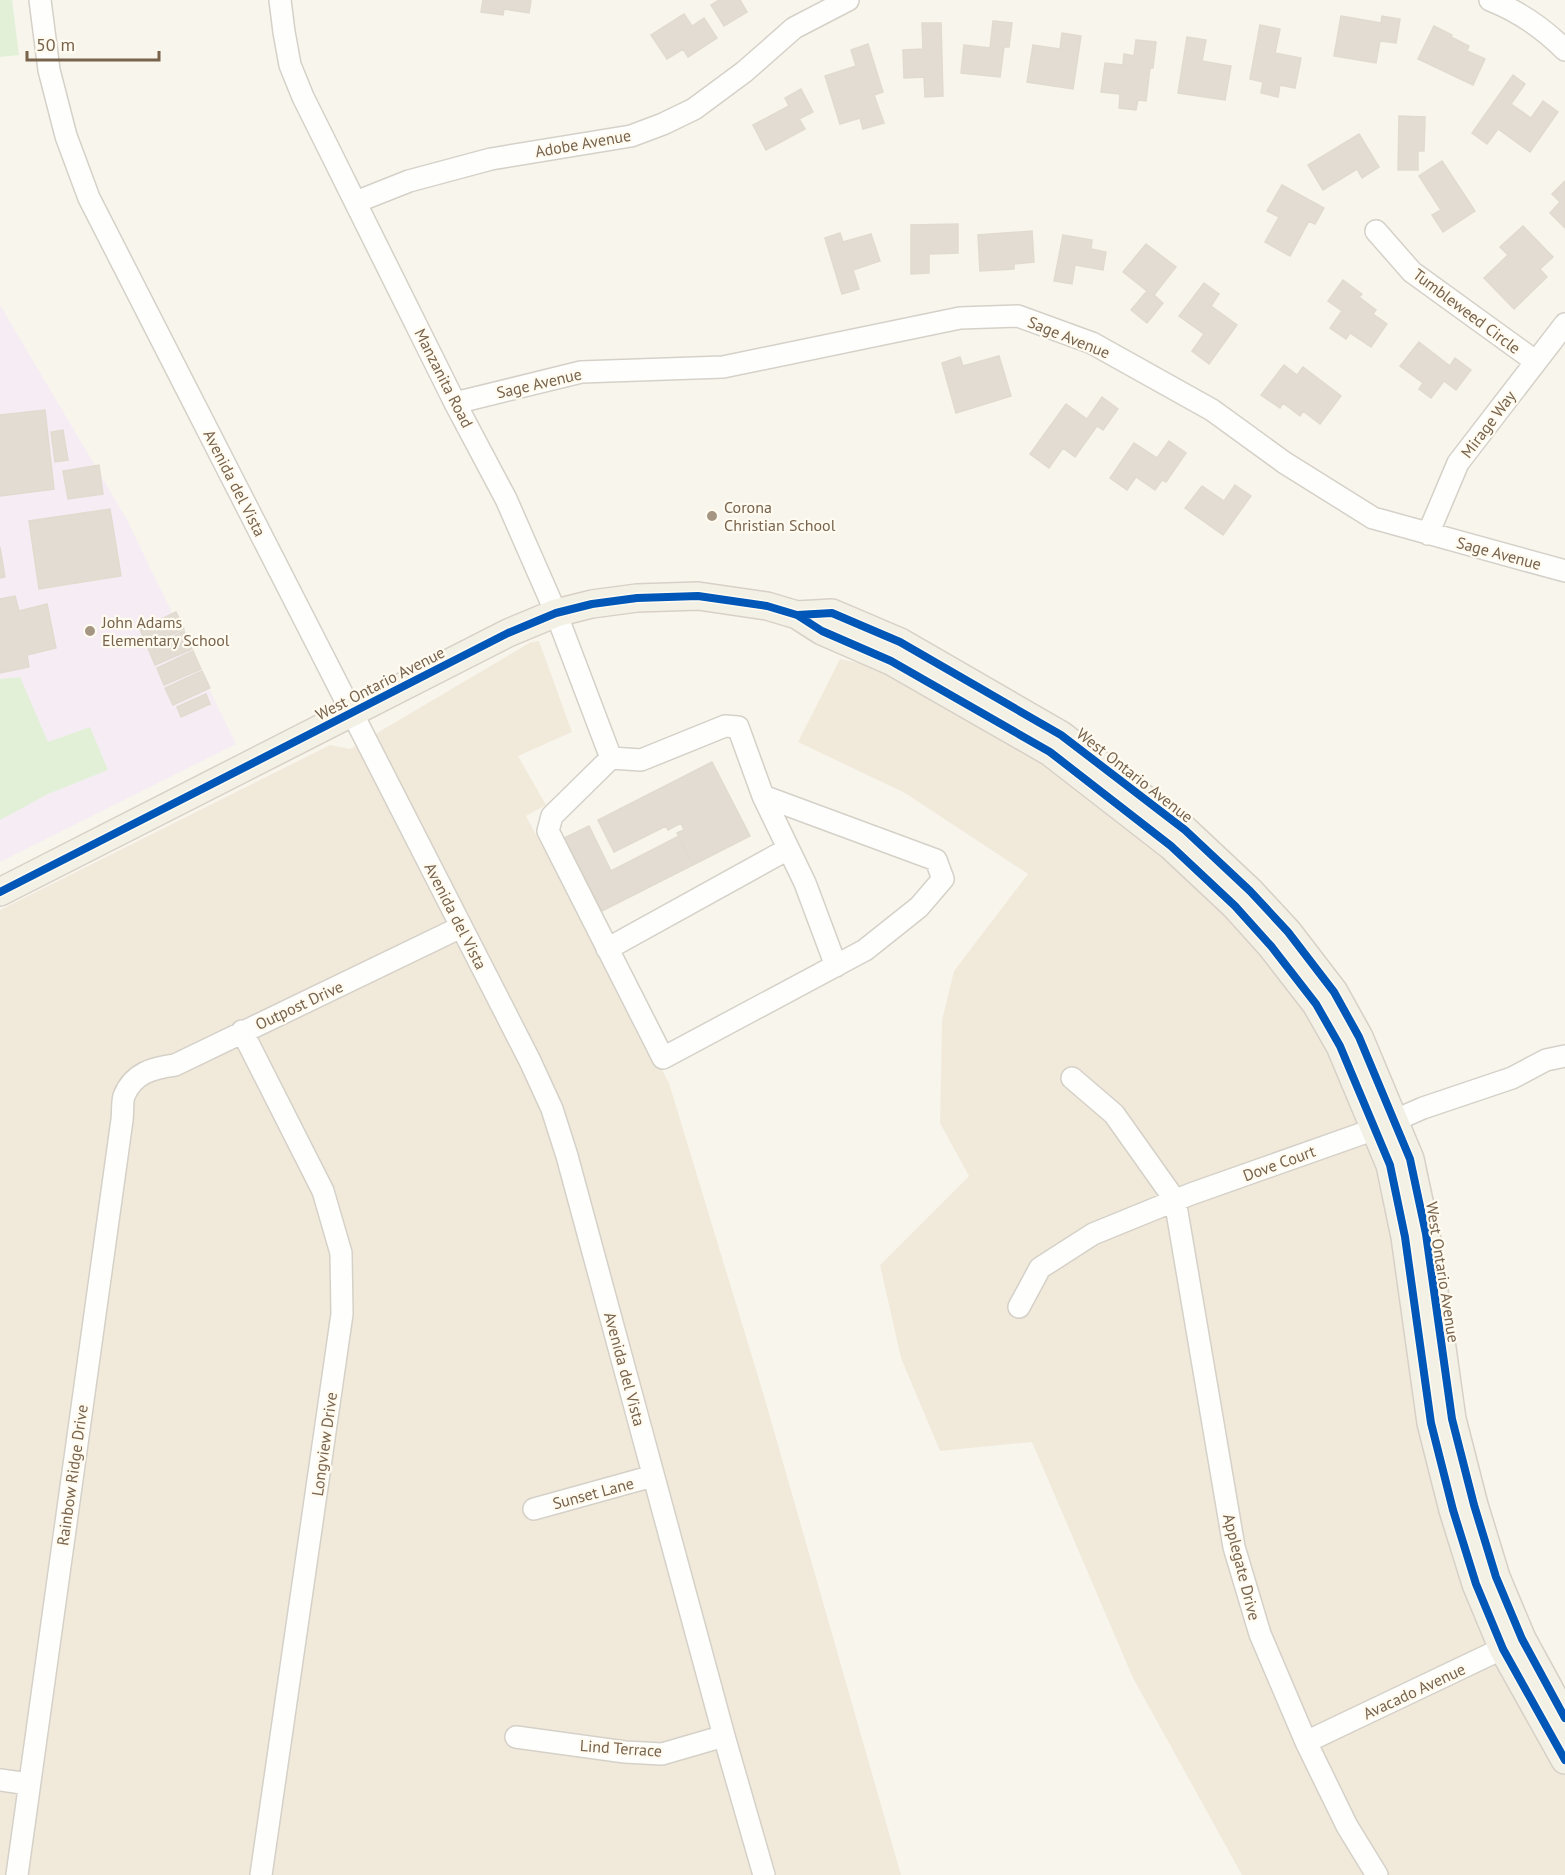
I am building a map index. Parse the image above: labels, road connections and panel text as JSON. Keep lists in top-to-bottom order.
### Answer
{
  "streets": {
    "main road": ["West Ontario Avenue"],
    "street": [
      "Adobe Avenue",
      "Tumbleweed Circle",
      "Sage Avenue",
      "Manzanita Road",
      "Mirage Way",
      "Avenida del Vista",
      "Outpost Drive",
      "Dove Court",
      "Longview Drive",
      "Rainbow Ridge Drive",
      "Sunset Lane",
      "Applegate Drive",
      "Avacado Avenue",
      "Lind Terrace"
    ]
  },
  "crossings": [
    ["Adobe Avenue", "Manzanita Road"],
    ["Tumbleweed Circle", "Mirage Way"],
    ["Sage Avenue", "Manzanita Road"],
    ["Sage Avenue", "Mirage Way"],
    ["Manzanita Road", "West Ontario Avenue"],
    ["Avenida del Vista", "West Ontario Avenue"],
    ["Avenida del Vista", "Outpost Drive"],
    ["Avenida del Vista", "Sunset Lane"],
    ["Avenida del Vista", "Lind Terrace"],
    ["West Ontario Avenue", "Dove Court"],
    ["West Ontario Avenue", "Avacado Avenue"],
    ["Outpost Drive", "Longview Drive"],
    ["Outpost Drive", "Rainbow Ridge Drive"],
    ["Dove Court", "Applegate Drive"],
    ["Applegate Drive", "Avacado Avenue"]
  ],
  "places": ["Corona Christian School", "John Adams Elementary School"],
  "scale_bar": "50 m"
}
